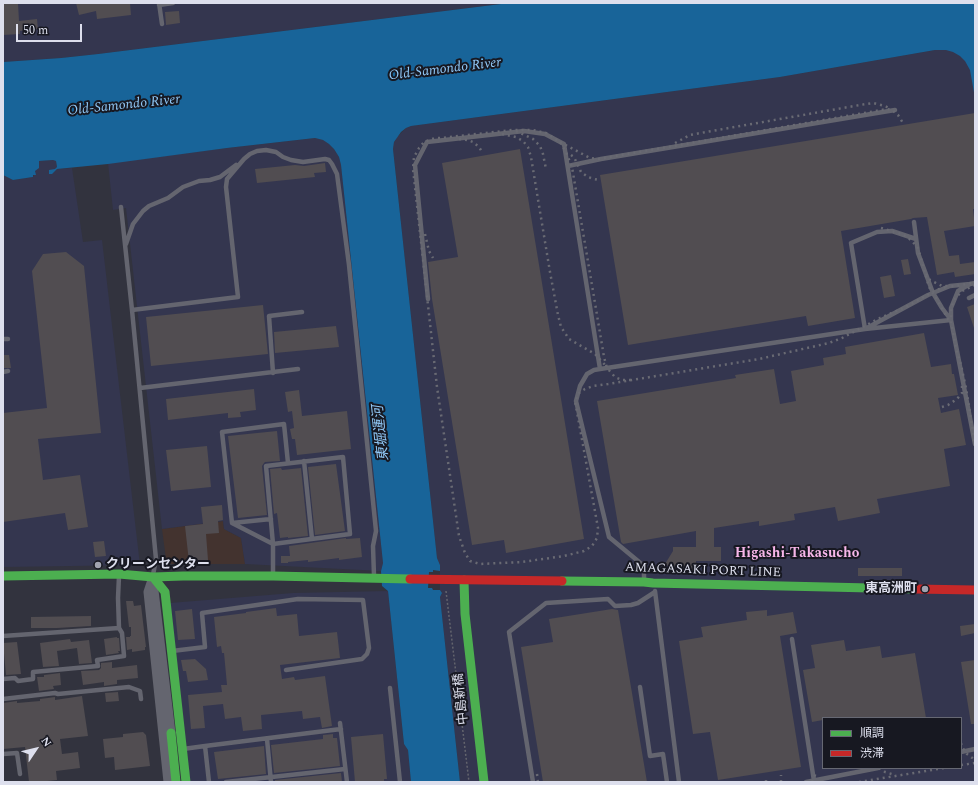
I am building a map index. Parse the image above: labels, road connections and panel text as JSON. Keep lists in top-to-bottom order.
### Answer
{
  "streets": {
    "main road": ["AMAGASAKI PORT LINE", "中島新橋"]
  },
  "crossings": [
    ["AMAGASAKI PORT LINE", "中島新橋"]
  ],
  "districts": ["Higashi-Takasucho"],
  "water": ["Old-Samondo River", "東堀運河"],
  "places": ["クリーンセンター", "東高洲町"],
  "legend": ["順調", "渋滞"],
  "scale_bar": "50 m",
  "north": "top right"
}
